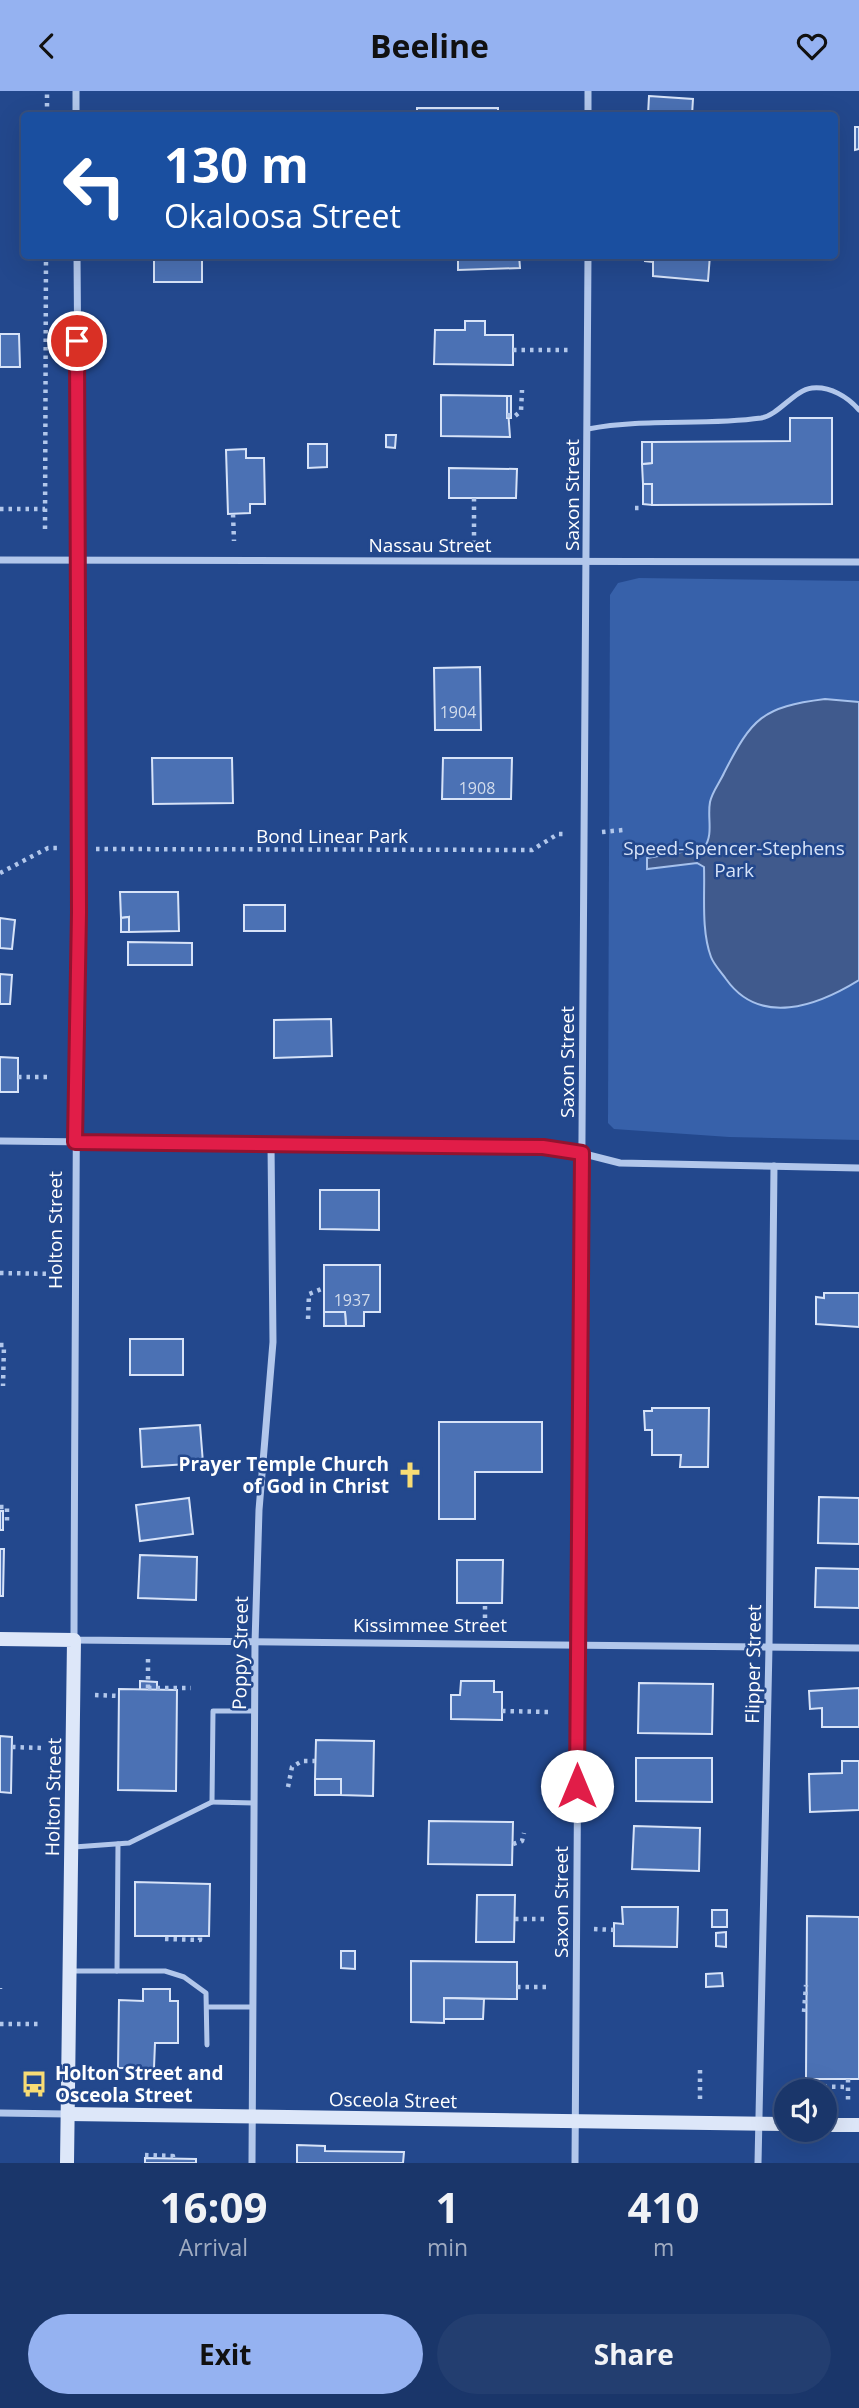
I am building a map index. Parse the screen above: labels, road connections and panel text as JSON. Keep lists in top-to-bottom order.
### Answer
{
  "streets": {
    "street": [
      "Saxon Street",
      "Nassau Street",
      "Holton Street",
      "Kissimmee Street",
      "Poppy Street",
      "Flipper Street",
      "Osceola Street"
    ],
    "path": ["Bond Linear Park"]
  },
  "crossings": [
    ["Saxon Street", "Nassau Street"],
    ["Saxon Street", "Kissimmee Street"],
    ["Saxon Street", "Osceola Street"],
    ["Nassau Street", "Holton Street"],
    ["Holton Street", "Kissimmee Street"],
    ["Holton Street", "Osceola Street"],
    ["Kissimmee Street", "Poppy Street"],
    ["Kissimmee Street", "Flipper Street"],
    ["Poppy Street", "Osceola Street"],
    ["Flipper Street", "Osceola Street"]
  ],
  "parks": ["Speed-Spencer-Stephens Park"],
  "places": {
    "church": ["Prayer Temple Church of God in Christ"],
    "bus stop": ["Holton Street and Osceola Street"]
  },
  "house_numbers": ["1904", "1908", "1937"],
  "page": {
    "header": "Beeline",
    "turn": ["130 m", "Okaloosa Street"],
    "eta": [
      "16:09",
      "Arrival",
      "1",
      "min",
      "410",
      "m"
    ],
    "buttons": ["Exit", "Share"]
  }
}
